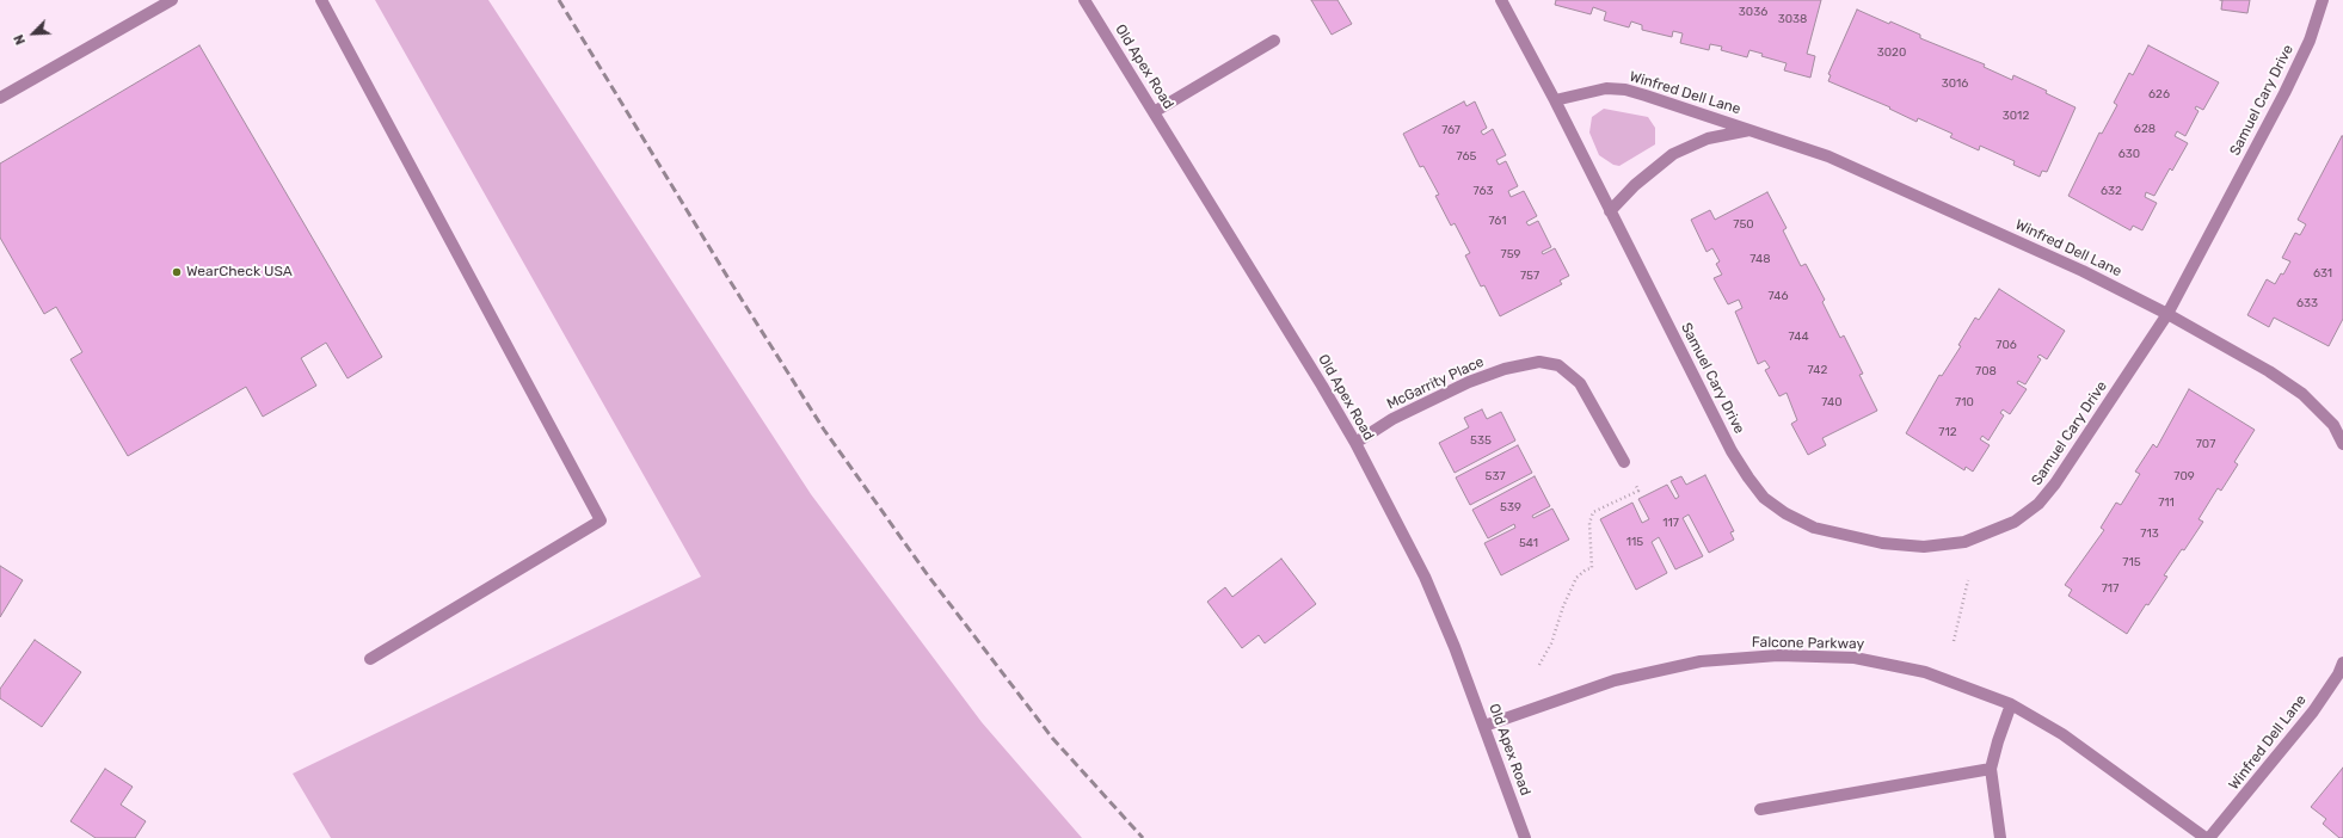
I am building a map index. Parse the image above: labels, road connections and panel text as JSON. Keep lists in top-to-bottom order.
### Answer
{
  "streets": {
    "street": [
      "Old Apex Road",
      "Winfred Dell Lane",
      "Samuel Cary Drive",
      "McGarrity Place",
      "Falcone Parkway"
    ]
  },
  "crossings": [
    ["Old Apex Road", "McGarrity Place"],
    ["Old Apex Road", "Falcone Parkway"],
    ["Winfred Dell Lane", "Samuel Cary Drive"]
  ],
  "places": ["WearCheck USA"],
  "house_numbers": [
    "3036",
    "3038",
    "3020",
    "3016",
    "626",
    "3012",
    "628",
    "767",
    "630",
    "765",
    "763",
    "632",
    "761",
    "750",
    "759",
    "748",
    "631",
    "757",
    "746",
    "633",
    "744",
    "706",
    "742",
    "708",
    "740",
    "710",
    "712",
    "535",
    "707",
    "537",
    "709",
    "711",
    "539",
    "117",
    "713",
    "115",
    "541",
    "715",
    "717"
  ],
  "north": "bottom left"
}
